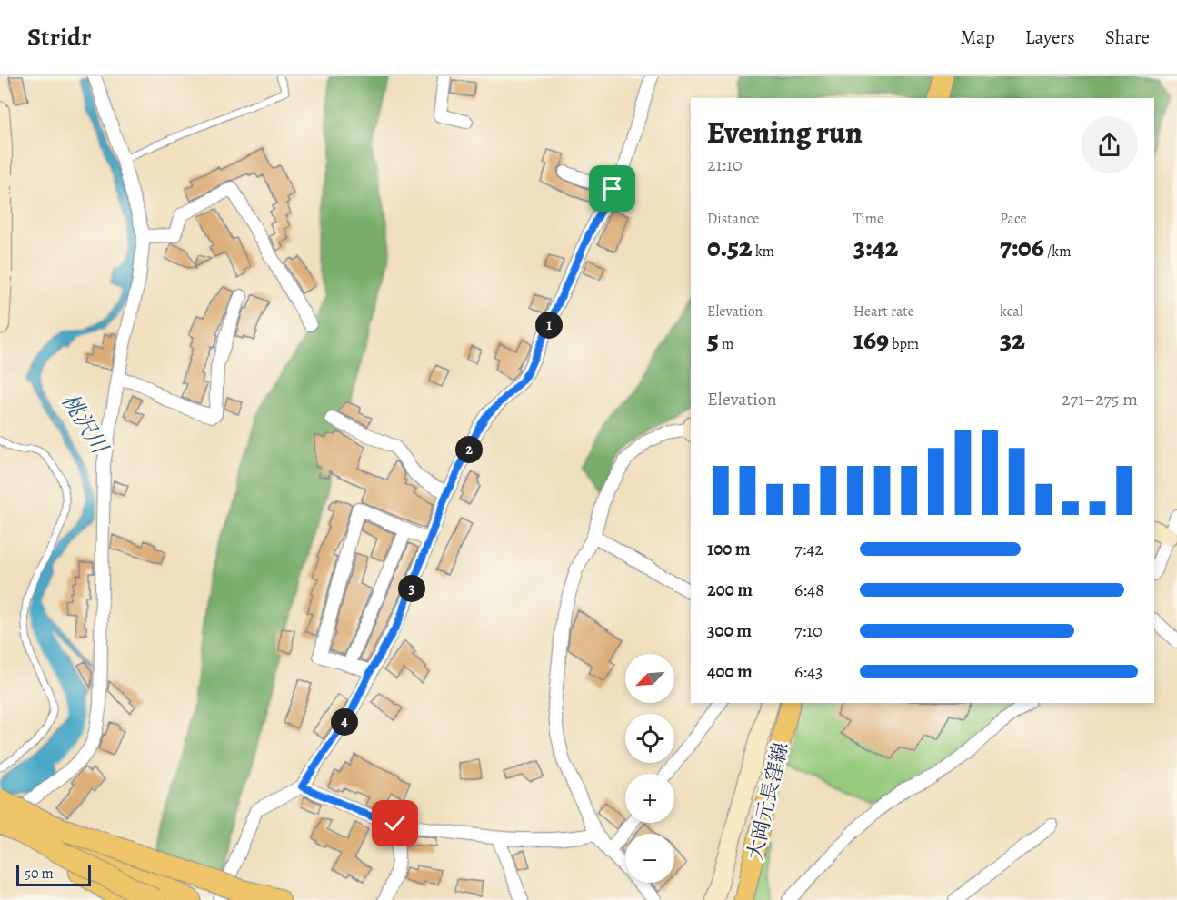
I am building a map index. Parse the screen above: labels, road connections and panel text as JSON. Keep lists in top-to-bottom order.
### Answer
{
  "streets": {
    "main road": ["大岡元長窪線"]
  },
  "water": ["桃沢川"],
  "scale_bar": "50 m",
  "north": "bottom left",
  "page": {
    "header": "Stridr",
    "nav": ["Map", "Layers", "Share"],
    "heading": ["Evening run", "21:10"],
    "stats": [
      ["Distance", "0.52 km"],
      ["Time", "3:42"],
      ["Pace", "7:06 /km"],
      ["Elevation", "5 m"],
      ["Heart rate", "169 bpm"],
      ["kcal", "32"]
    ],
    "pins": [
      "1",
      "2",
      "3",
      "4"
    ],
    "chart": ["Elevation", "271–275 m"],
    "list": [
      {
        "name": "100 m",
        "note": "7:42"
      },
      {
        "name": "200 m",
        "note": "6:48"
      },
      {
        "name": "300 m",
        "note": "7:10"
      },
      {
        "name": "400 m",
        "note": "6:43"
      }
    ],
    "map_buttons": ["+", "−"],
    "scale": "50 m"
  }
}
